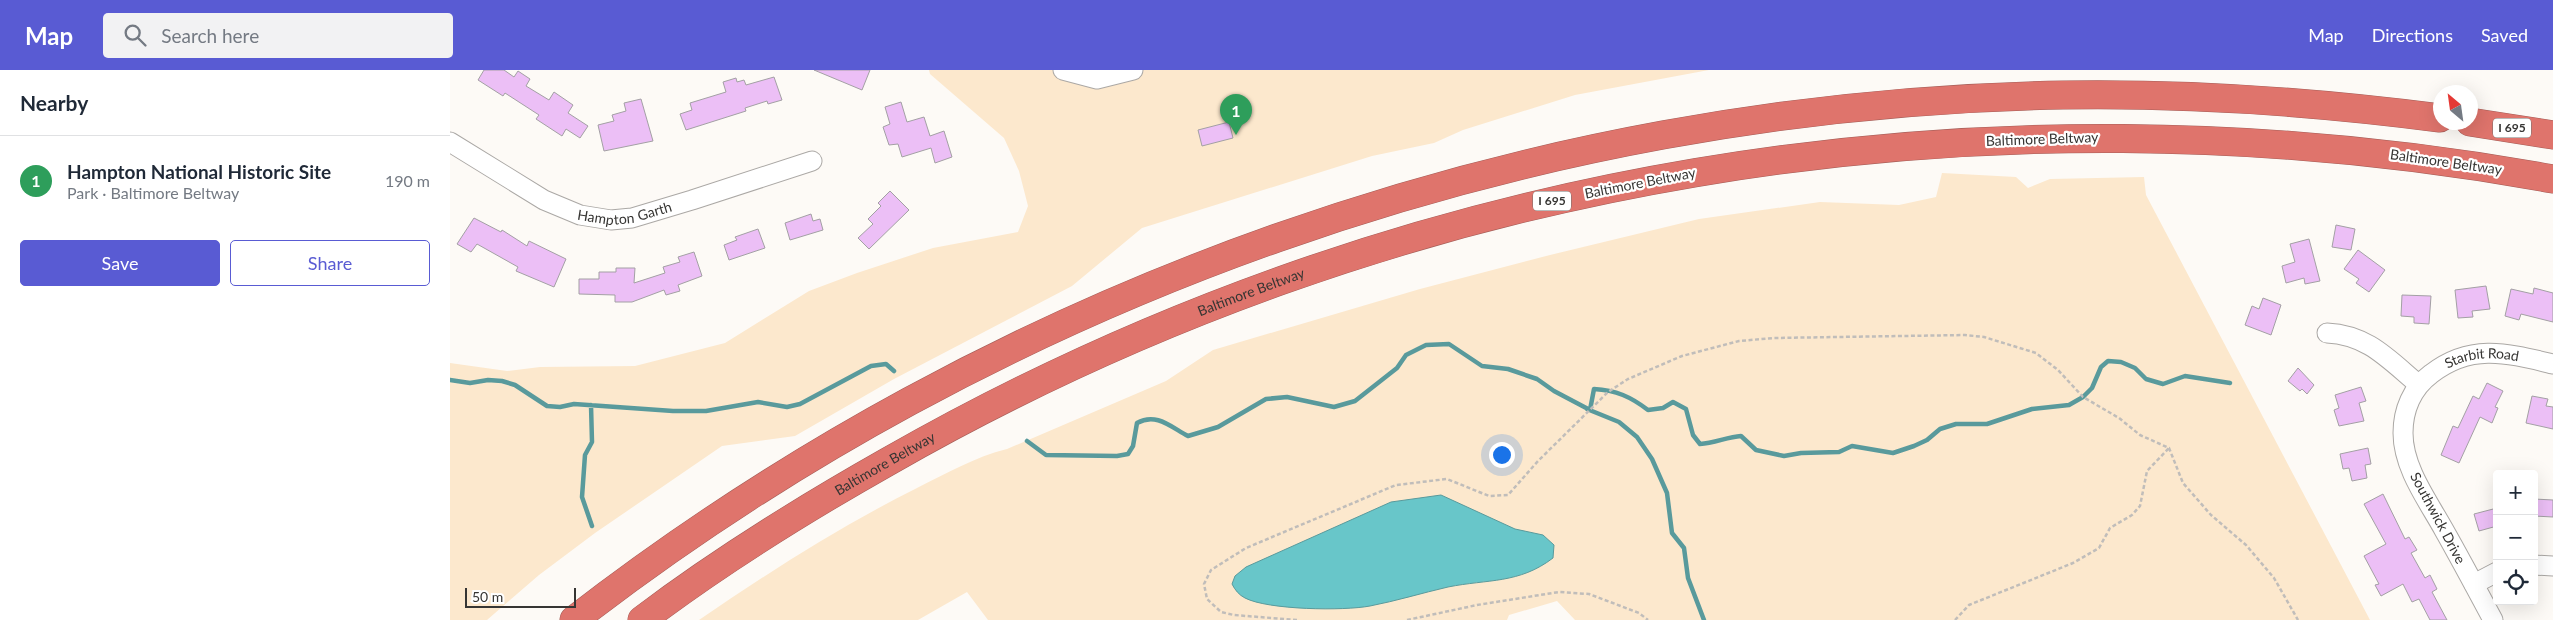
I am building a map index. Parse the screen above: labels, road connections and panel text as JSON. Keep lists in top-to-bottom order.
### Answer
{
  "streets": {
    "highway": ["I 695", "Baltimore Beltway"],
    "street": ["Hampton Garth", "Starbit Road", "Southwick Drive"]
  },
  "crossings": [
    ["Starbit Road", "Southwick Drive"]
  ],
  "scale_bar": "50 m",
  "north": "top left",
  "page": {
    "header": "Map",
    "search": "Search here",
    "nav": ["Map", "Directions", "Saved"],
    "heading": "Nearby",
    "pins": "1",
    "list": [
      {
        "mark": "1",
        "name": "Hampton National Historic Site",
        "note": "Park · Baltimore Beltway",
        "value": "190 m"
      }
    ],
    "buttons": ["Save", "Share"],
    "map_buttons": ["+", "−"],
    "scale": "50 m"
  }
}
